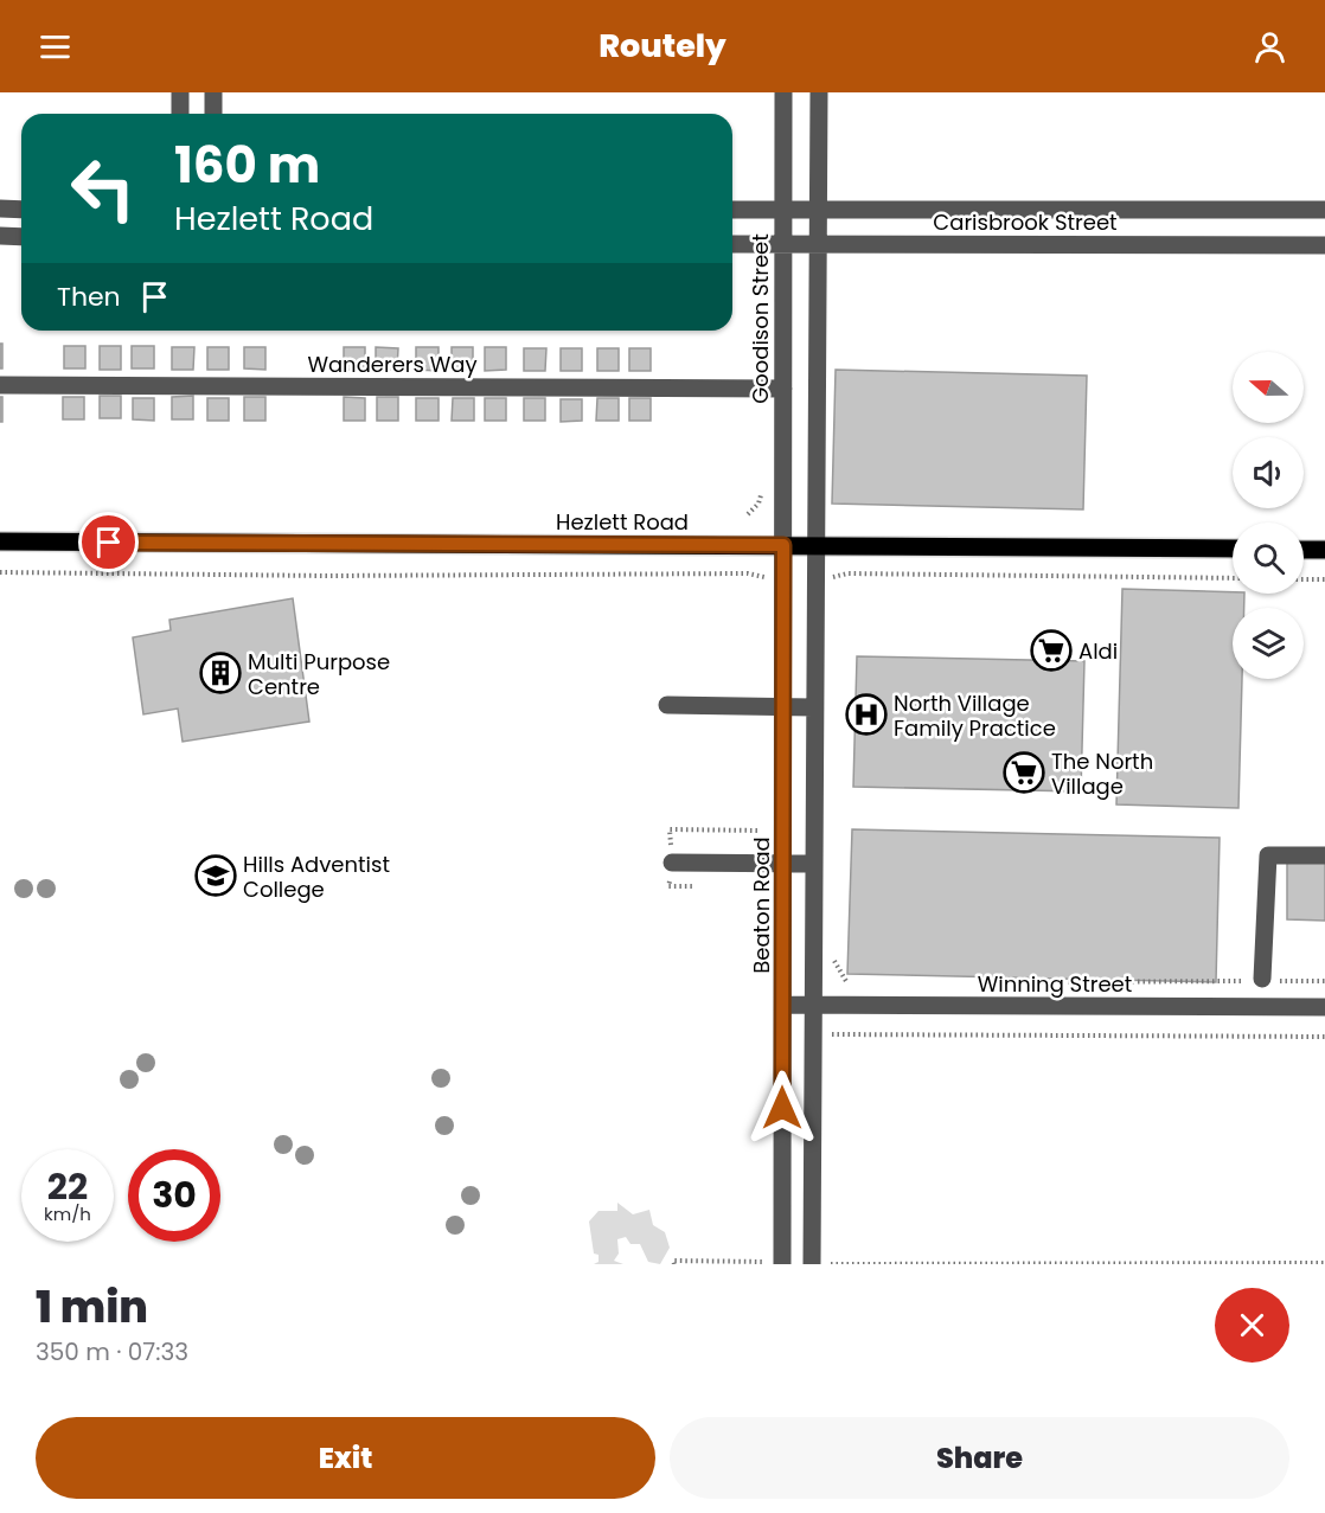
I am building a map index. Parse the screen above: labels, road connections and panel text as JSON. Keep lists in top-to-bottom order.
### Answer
{
  "streets": {
    "main road": ["Hezlett Road"],
    "street": [
      "Carisbrook Street",
      "Goodison Street",
      "Wanderers Way",
      "Beaton Road",
      "Winning Street"
    ]
  },
  "crossings": [
    ["Carisbrook Street", "Goodison Street"],
    ["Goodison Street", "Wanderers Way"],
    ["Goodison Street", "Hezlett Road"],
    ["Goodison Street", "Beaton Road"],
    ["Hezlett Road", "Beaton Road"],
    ["Beaton Road", "Winning Street"]
  ],
  "places": {
    "supermarket": ["Aldi", "The North Village"],
    "building": ["Multi Purpose Centre"],
    "hospital": ["North Village Family Practice"],
    "school or university": ["Hills Adventist College"]
  },
  "north": "left",
  "page": {
    "header": "Routely",
    "turn": ["160 m", "Hezlett Road"],
    "then": "Then",
    "speed": "22 km/h",
    "limit": "30",
    "heading": ["1 min", "350 m · 07:33"],
    "buttons": ["Exit", "Share"]
  }
}
